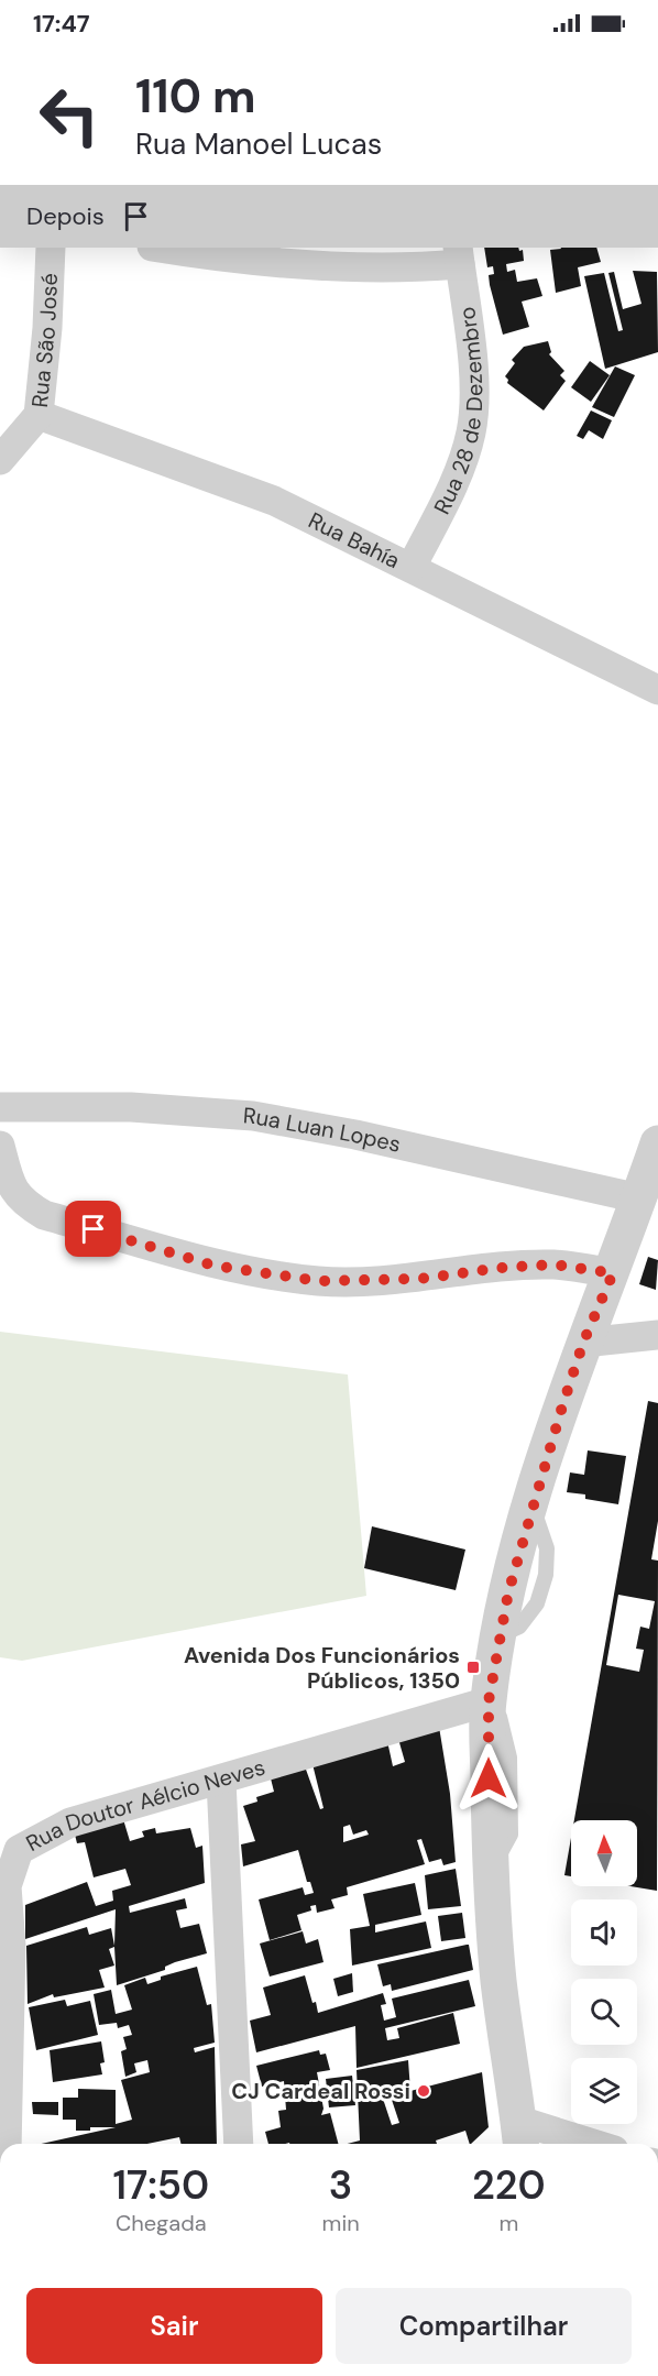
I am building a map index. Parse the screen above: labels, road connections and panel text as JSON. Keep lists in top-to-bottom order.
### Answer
{
  "streets": {
    "street": [
      "Rua São José",
      "Rua 28 de Dezembro",
      "Rua Bahía",
      "Rua Luan Lopes",
      "Rua Doutor Aélcio Neves"
    ]
  },
  "crossings": [
    ["Rua São José", "Rua Bahía"],
    ["Rua 28 de Dezembro", "Rua Bahía"]
  ],
  "places": {
    "transit": ["Avenida Dos Funcionários Públicos, 1350"],
    "other": ["CJ Cardeal Rossi"]
  },
  "north": "top",
  "page": {
    "status": "17:47",
    "turn": ["110 m", "Rua Manoel Lucas"],
    "then": "Depois",
    "eta": [
      "17:50",
      "Chegada",
      "3",
      "min",
      "220",
      "m"
    ],
    "buttons": ["Sair", "Compartilhar"]
  }
}
